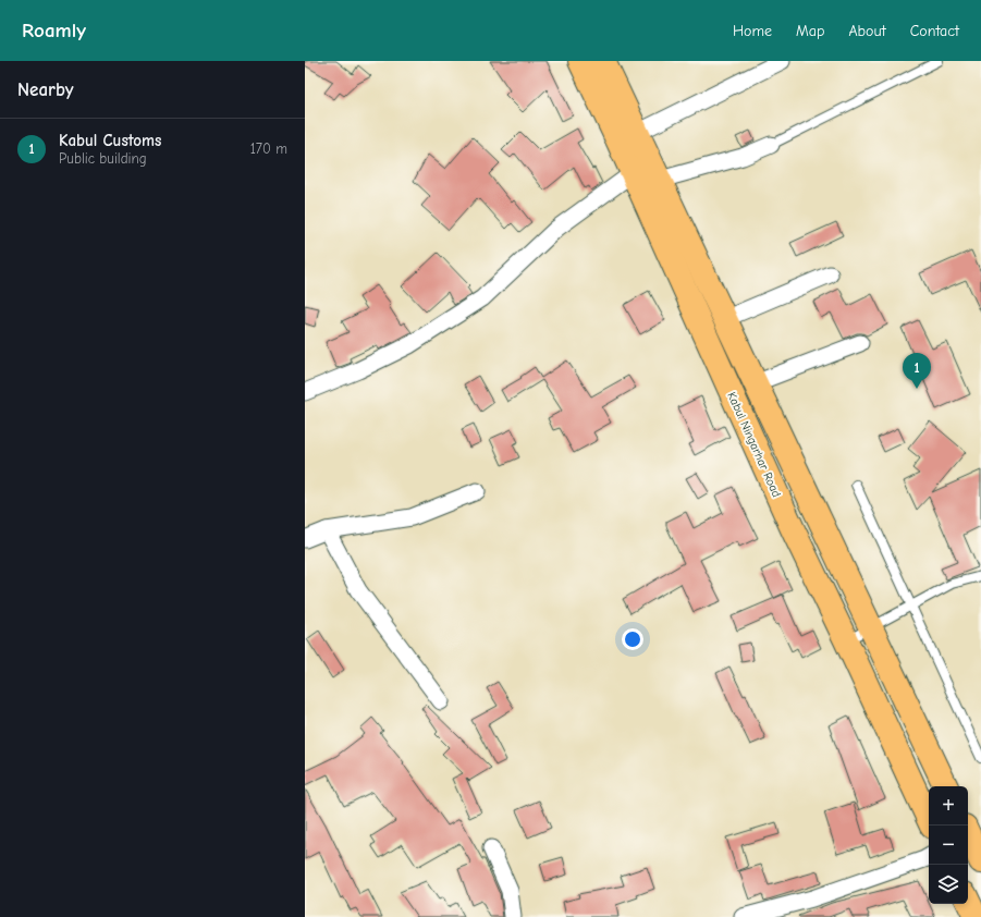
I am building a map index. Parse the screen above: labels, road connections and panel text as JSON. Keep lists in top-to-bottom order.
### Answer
{
  "streets": {
    "highway": ["Kabul Ningarhar Road"]
  },
  "page": {
    "header": "Roamly",
    "nav": [
      "Home",
      "Map",
      "About",
      "Contact"
    ],
    "heading": "Nearby",
    "list": [
      {
        "mark": "1",
        "name": "Kabul Customs",
        "note": "Public building",
        "value": "170 m"
      }
    ],
    "pins": "1",
    "map_buttons": ["+", "−"]
  }
}
